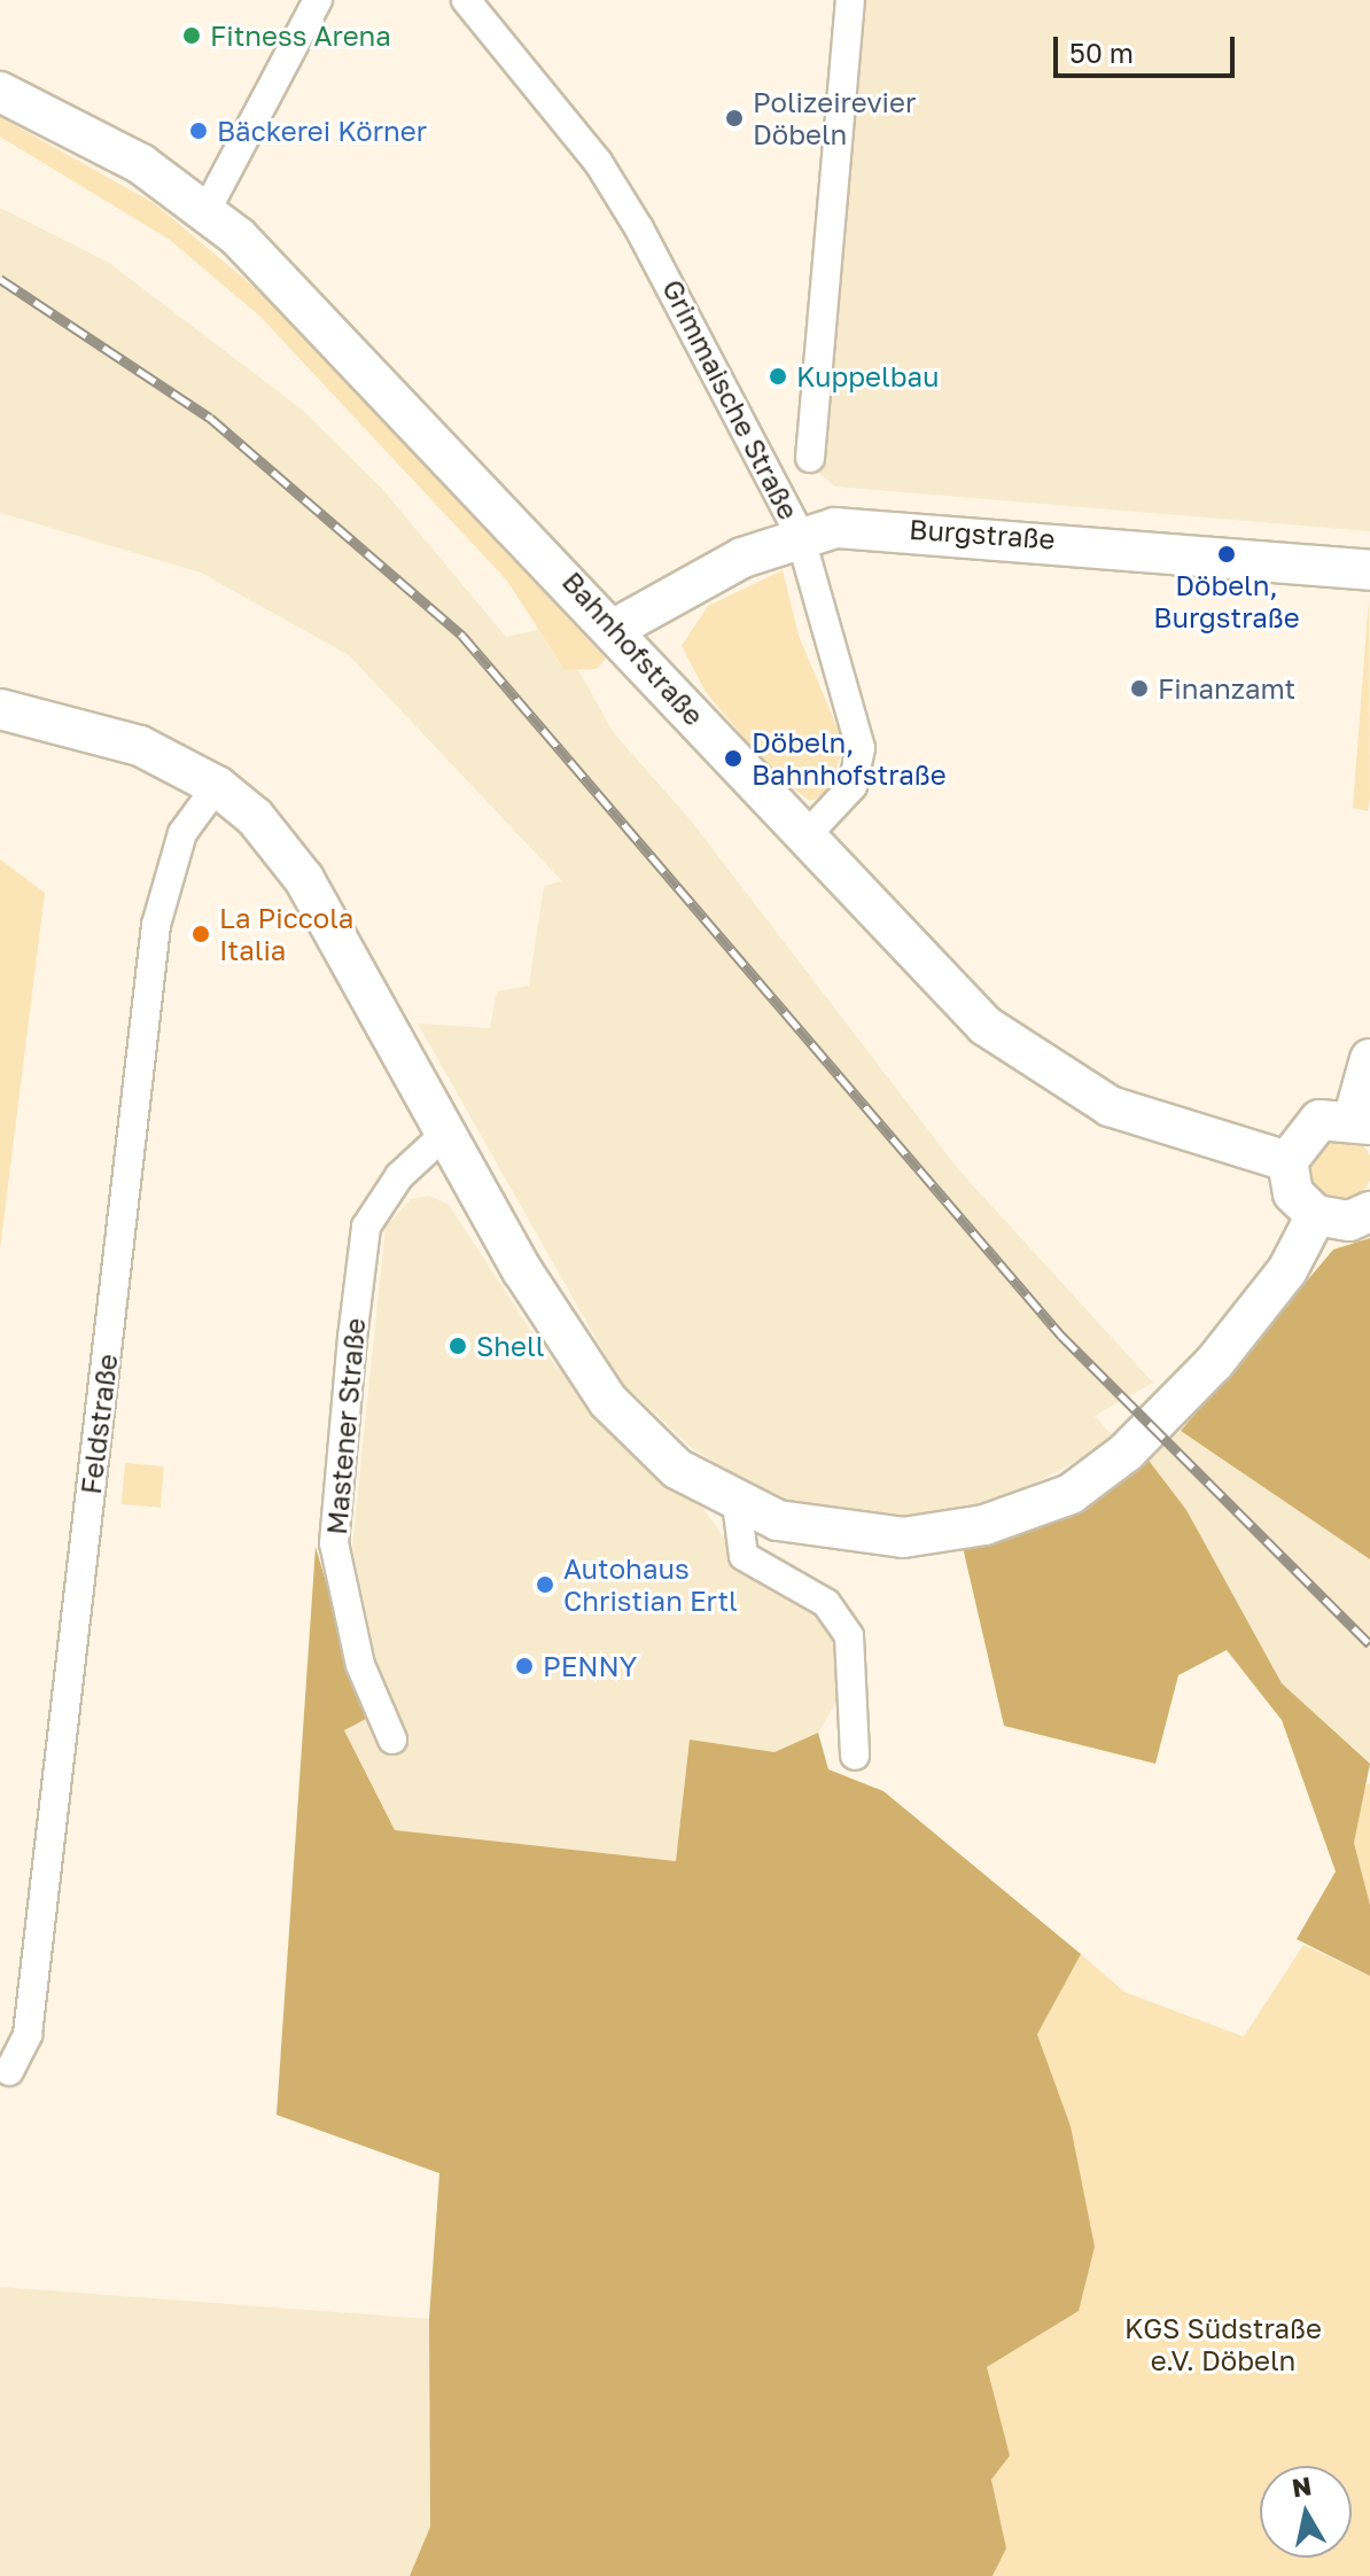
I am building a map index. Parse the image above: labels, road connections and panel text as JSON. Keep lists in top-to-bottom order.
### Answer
{
  "streets": {
    "main road": ["Burgstraße", "Bahnhofstraße"],
    "street": ["Grimmaische Straße", "Feldstraße", "Mastener Straße"]
  },
  "crossings": [
    ["Grimmaische Straße", "Burgstraße"],
    ["Grimmaische Straße", "Bahnhofstraße"],
    ["Burgstraße", "Bahnhofstraße"]
  ],
  "parks": ["KGS Südstraße e.V. Döbeln"],
  "places": [
    "Fitness Arena",
    "Polizeirevier Döbeln",
    "Bäckerei Körner",
    "Kuppelbau",
    "Döbeln, Burgstraße",
    "Finanzamt",
    "Döbeln, Bahnhofstraße",
    "La Piccola Italia",
    "Shell",
    "Autohaus Christian Ertl",
    "PENNY"
  ],
  "scale_bar": "50 m",
  "north": "top"
}
